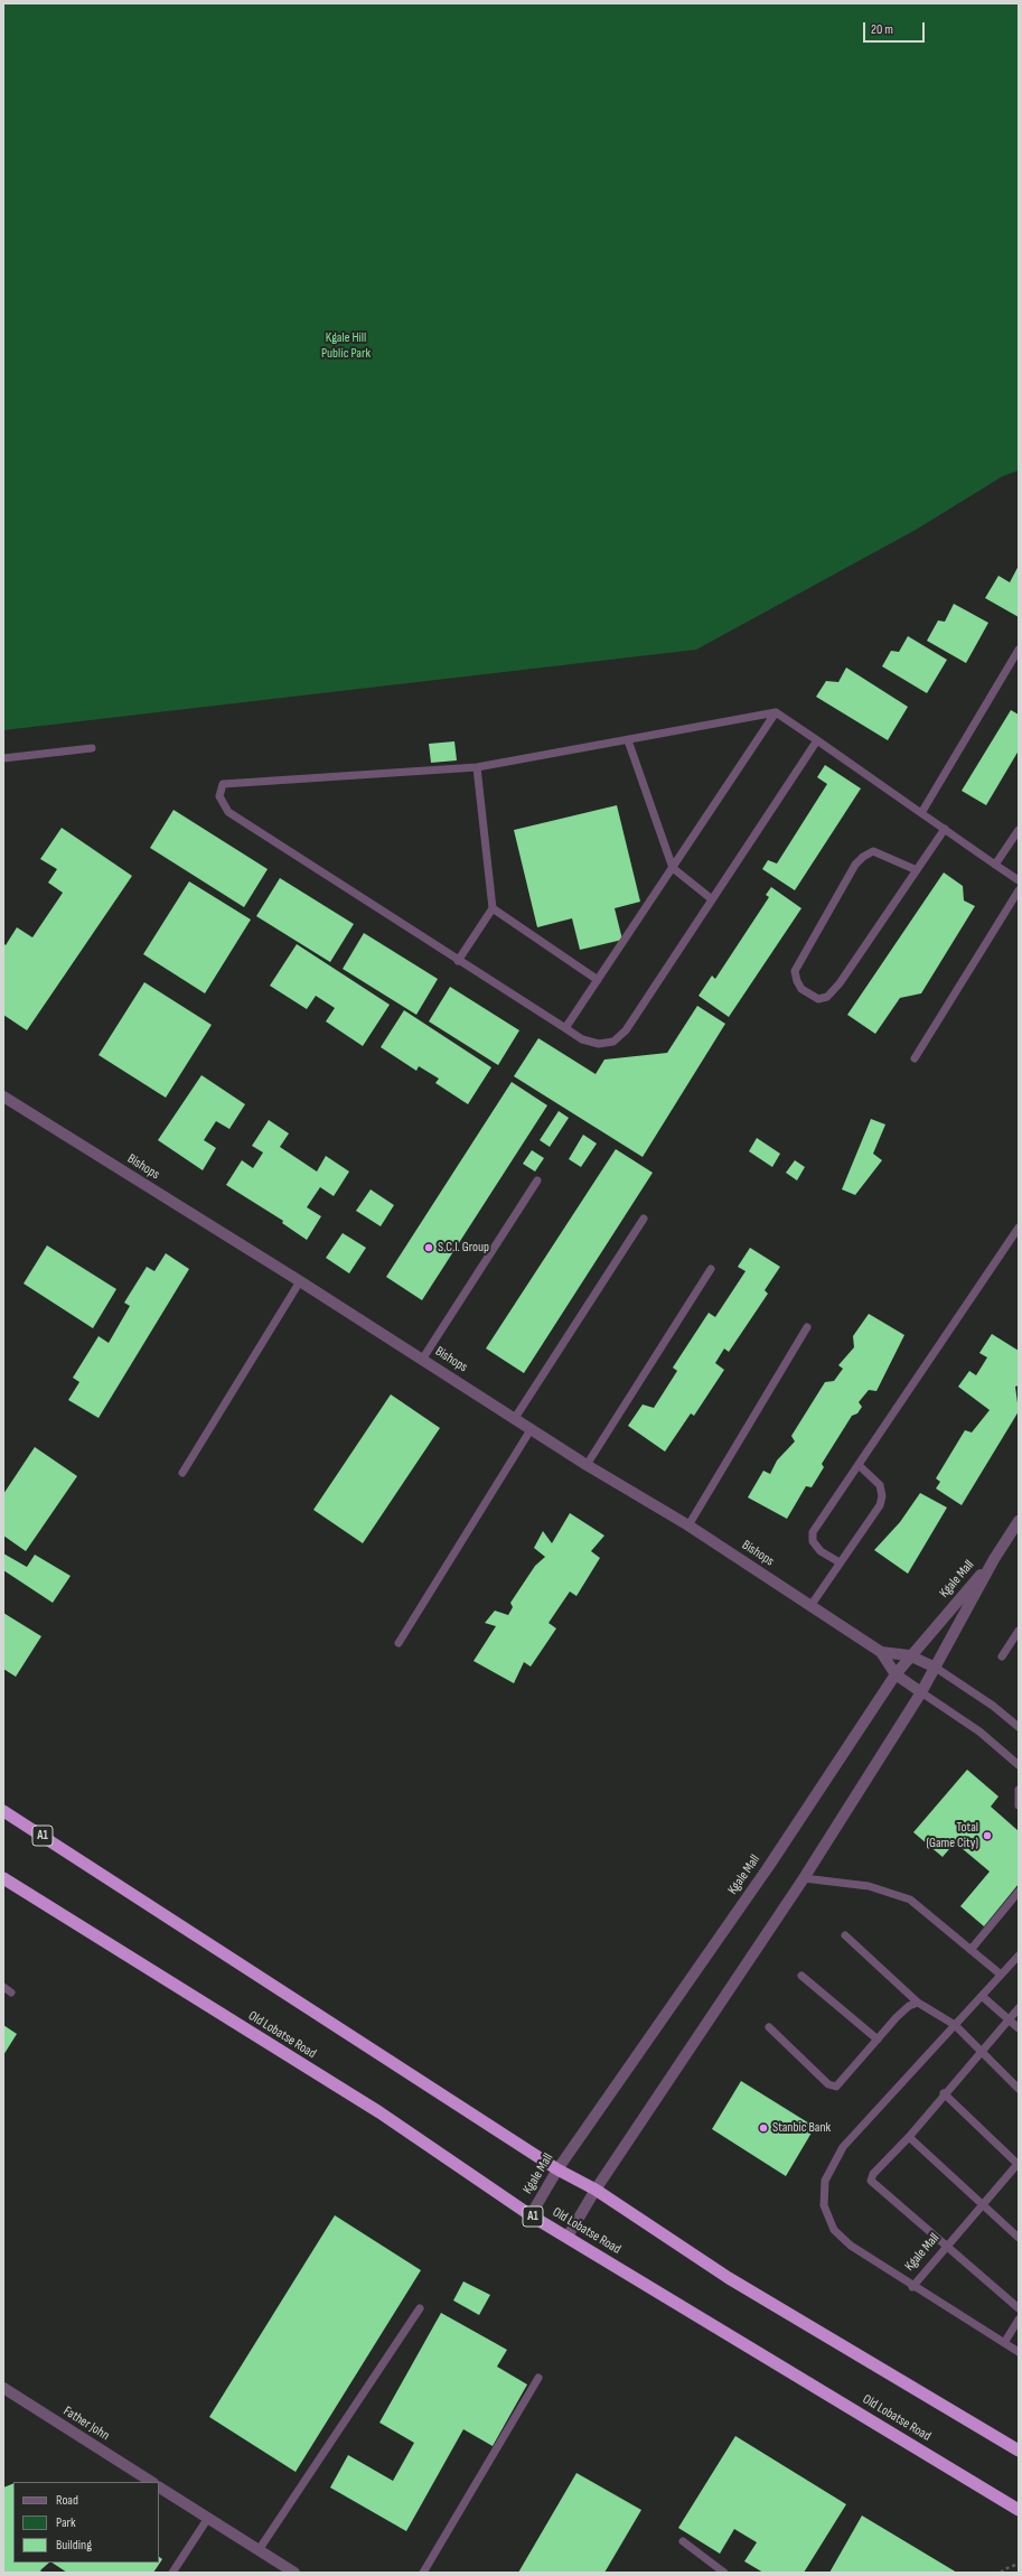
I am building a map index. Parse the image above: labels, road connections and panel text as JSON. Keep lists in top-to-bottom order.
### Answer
{
  "streets": {
    "highway": ["A1", "Old Lobatse Road"],
    "street": ["Bishops", "Kgale Mall", "Father John"]
  },
  "crossings": [
    ["Bishops", "Kgale Mall"],
    ["Kgale Mall", "A1"],
    ["Kgale Mall", "Old Lobatse Road"]
  ],
  "parks": ["Kgale Hill Public Park"],
  "places": ["S.C.I. Group", "Total (Game City)", "Stanbic Bank"],
  "legend": ["Road", "Park", "Building"],
  "scale_bar": "20 m"
}
